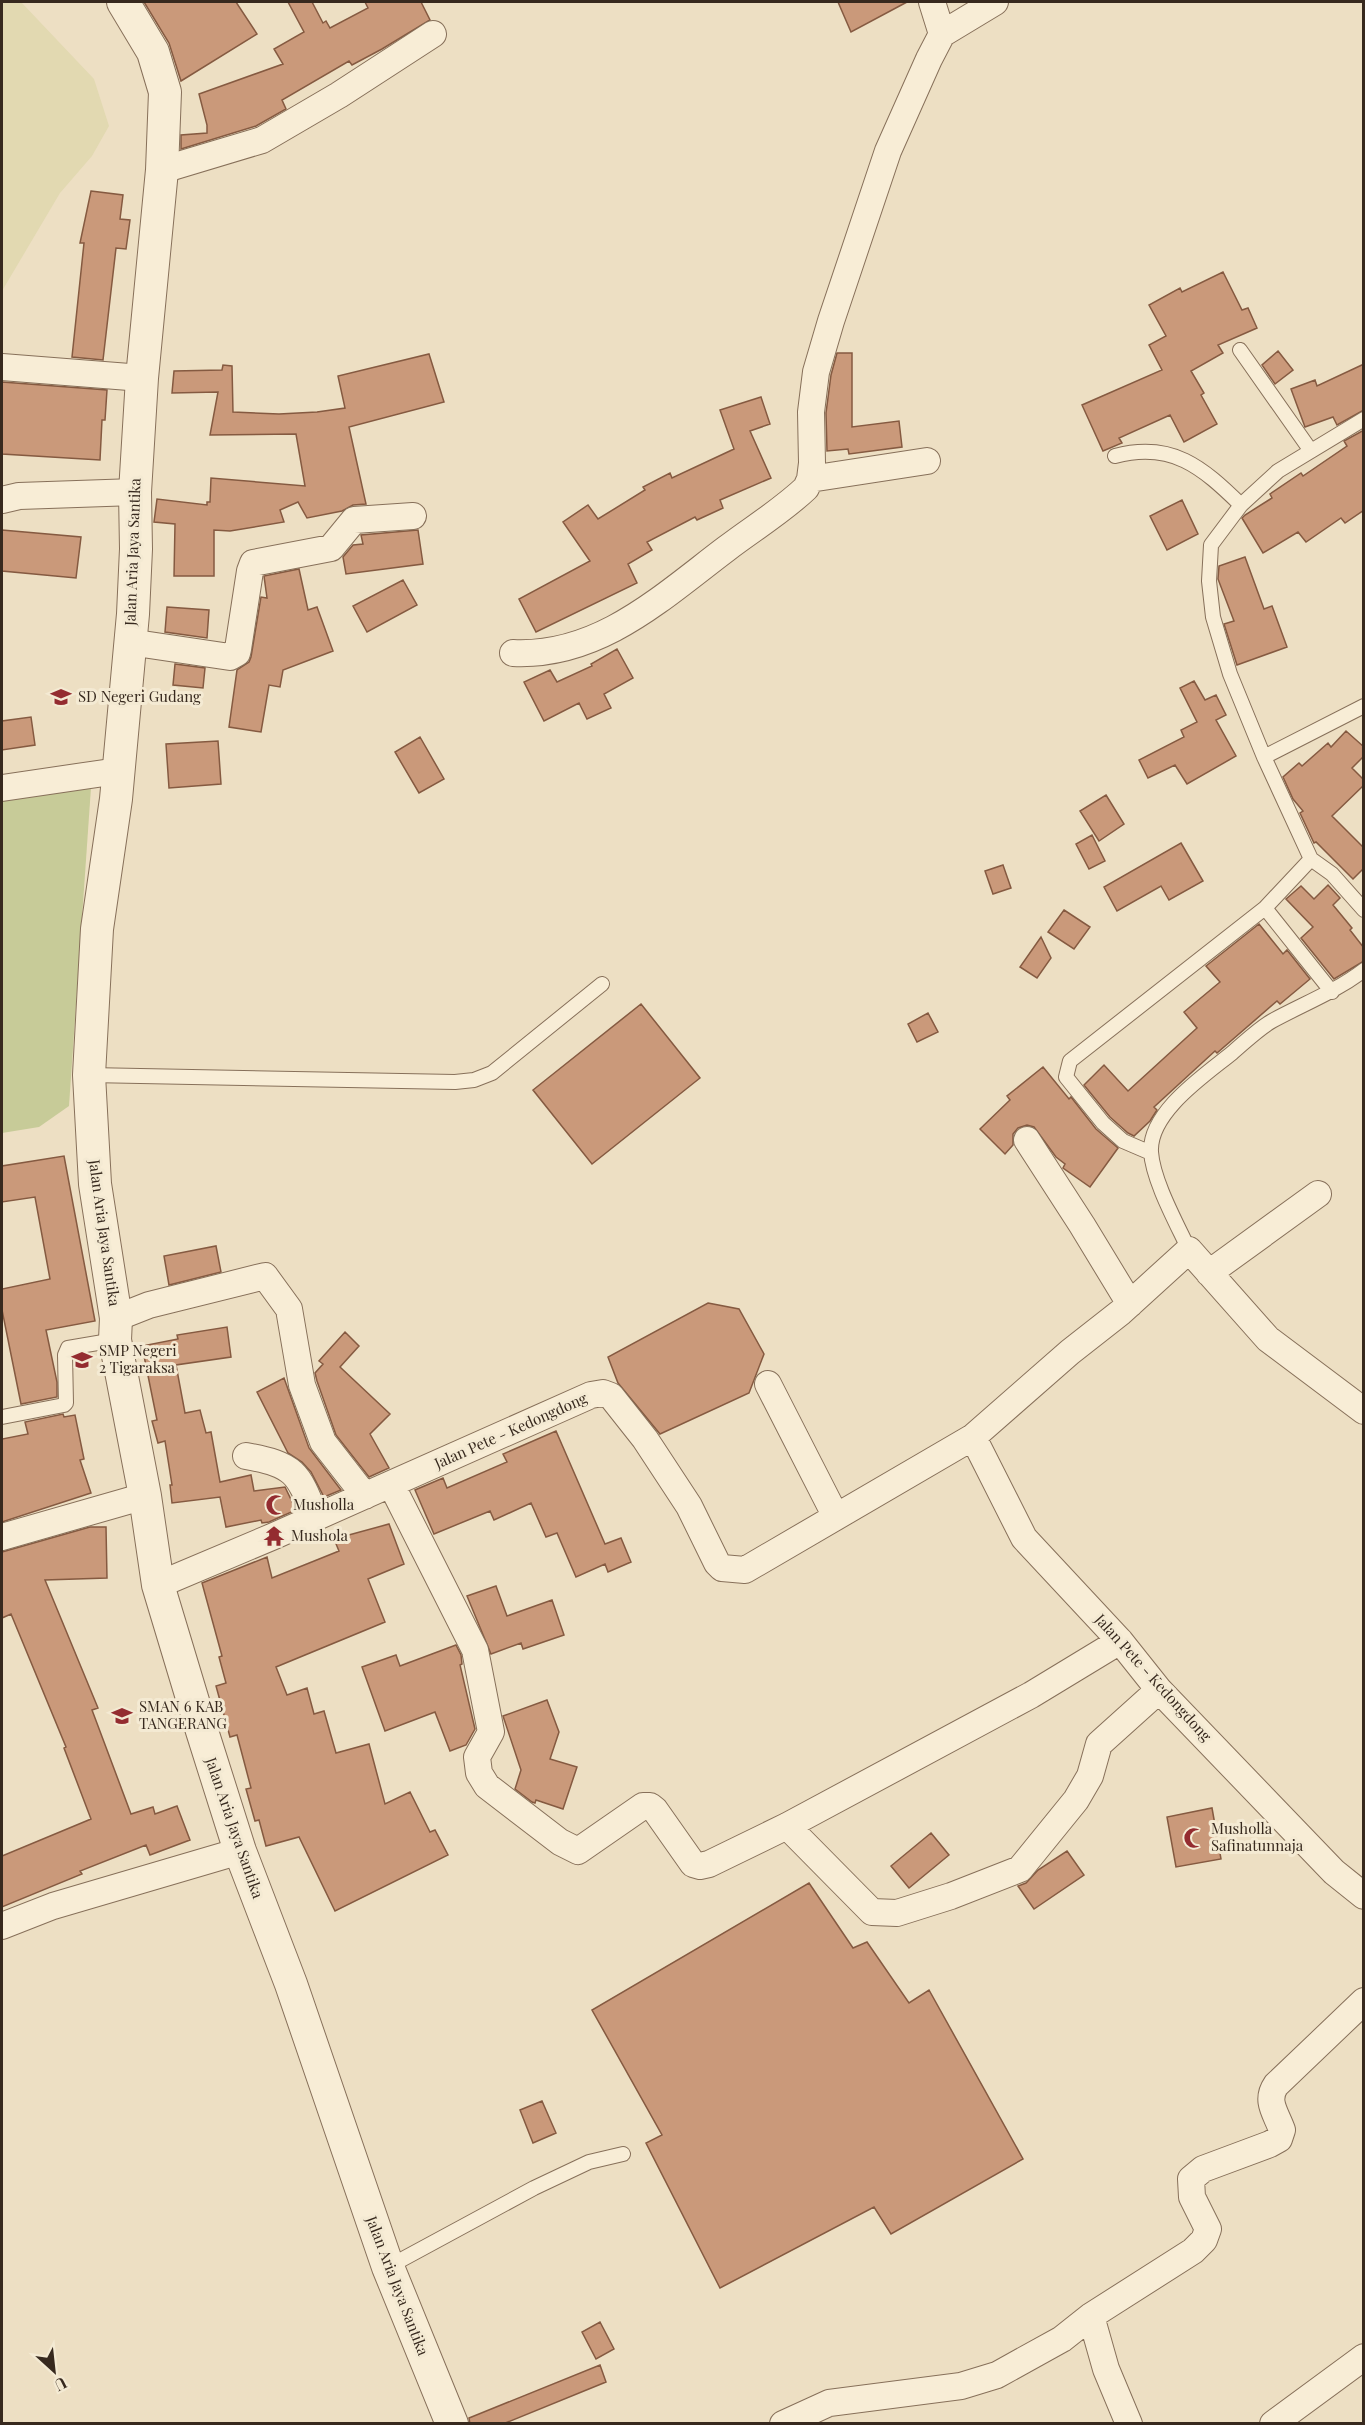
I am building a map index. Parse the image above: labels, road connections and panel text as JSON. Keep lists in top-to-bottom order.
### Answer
{
  "streets": {
    "street": ["Jalan Aria Jaya Santika", "Jalan Pete - Kedongdong"]
  },
  "crossings": [
    ["Jalan Aria Jaya Santika", "Jalan Pete - Kedongdong"]
  ],
  "places": {
    "school or university": ["SD Negeri Gudang", "SMP Negeri 2 Tigaraksa", "SMAN 6 KAB TANGERANG"],
    "mosque": ["Musholla", "Musholla Safinatunnaja"],
    "temple": ["Mushola"]
  },
  "north": "bottom right"
}
